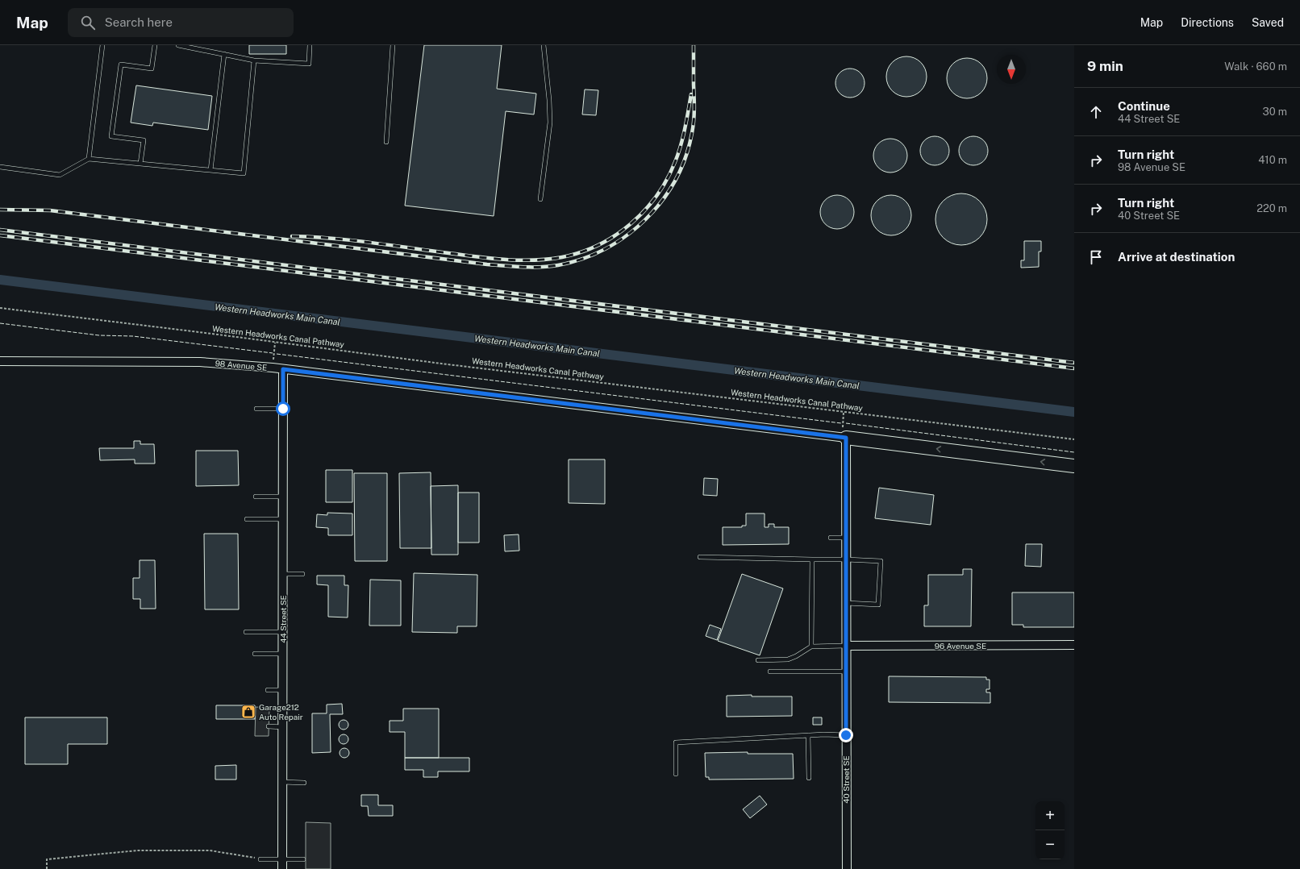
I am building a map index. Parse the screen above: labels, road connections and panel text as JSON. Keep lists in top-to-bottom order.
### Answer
{
  "streets": {
    "street": [
      "98 Avenue SE",
      "44 Street SE",
      "96 Avenue SE",
      "40 Street SE"
    ],
    "path": ["Western Headworks Canal Pathway"]
  },
  "crossings": [
    ["98 Avenue SE", "44 Street SE"],
    ["98 Avenue SE", "40 Street SE"],
    ["96 Avenue SE", "40 Street SE"]
  ],
  "water": ["Western Headworks Main Canal"],
  "places": {
    "shop": ["Garage212 Auto Repair"]
  },
  "north": "bottom",
  "page": {
    "header": "Map",
    "search": "Search here",
    "nav": ["Map", "Directions", "Saved"],
    "heading": ["9 min", "Walk · 660 m"],
    "list": [
      ["Continue", "44 Street SE", "30 m"],
      ["Turn right", "98 Avenue SE", "410 m"],
      ["Turn right", "40 Street SE", "220 m"],
      "Arrive at destination"
    ],
    "map_buttons": ["+", "−"]
  }
}
